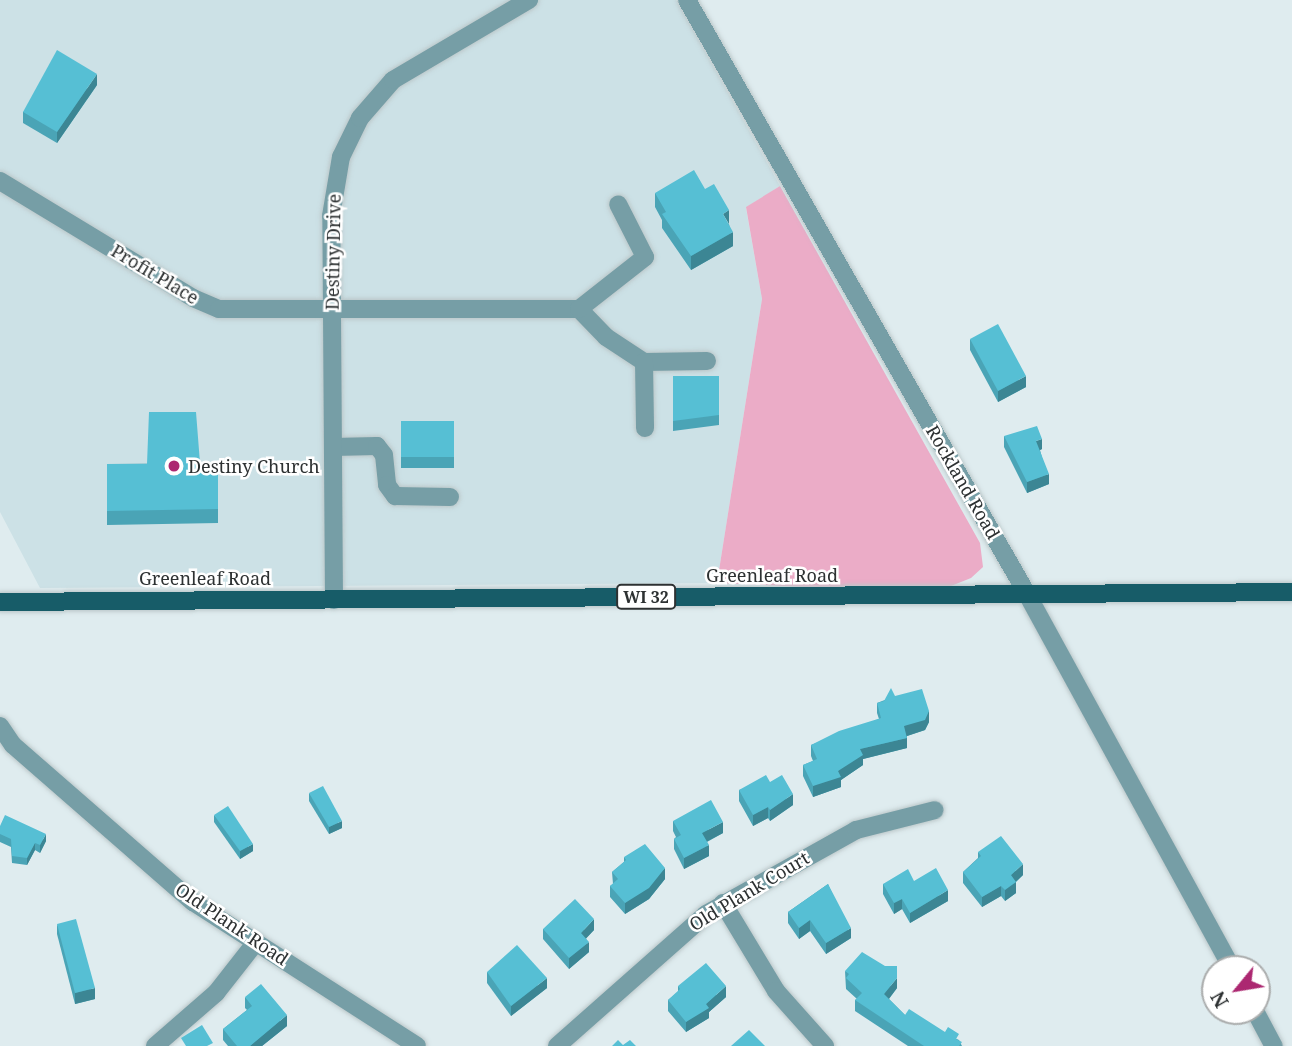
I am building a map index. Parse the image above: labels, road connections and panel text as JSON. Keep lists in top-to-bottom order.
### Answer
{
  "streets": {
    "main road": ["Greenleaf Road", "WI 32"],
    "street": [
      "Destiny Drive",
      "Profit Place",
      "Rockland Road",
      "Old Plank Court",
      "Old Plank Road"
    ]
  },
  "crossings": [
    ["Destiny Drive", "Profit Place"],
    ["Destiny Drive", "Greenleaf Road"],
    ["Rockland Road", "Greenleaf Road"]
  ],
  "places": ["Destiny Church"],
  "north": "bottom left"
}
